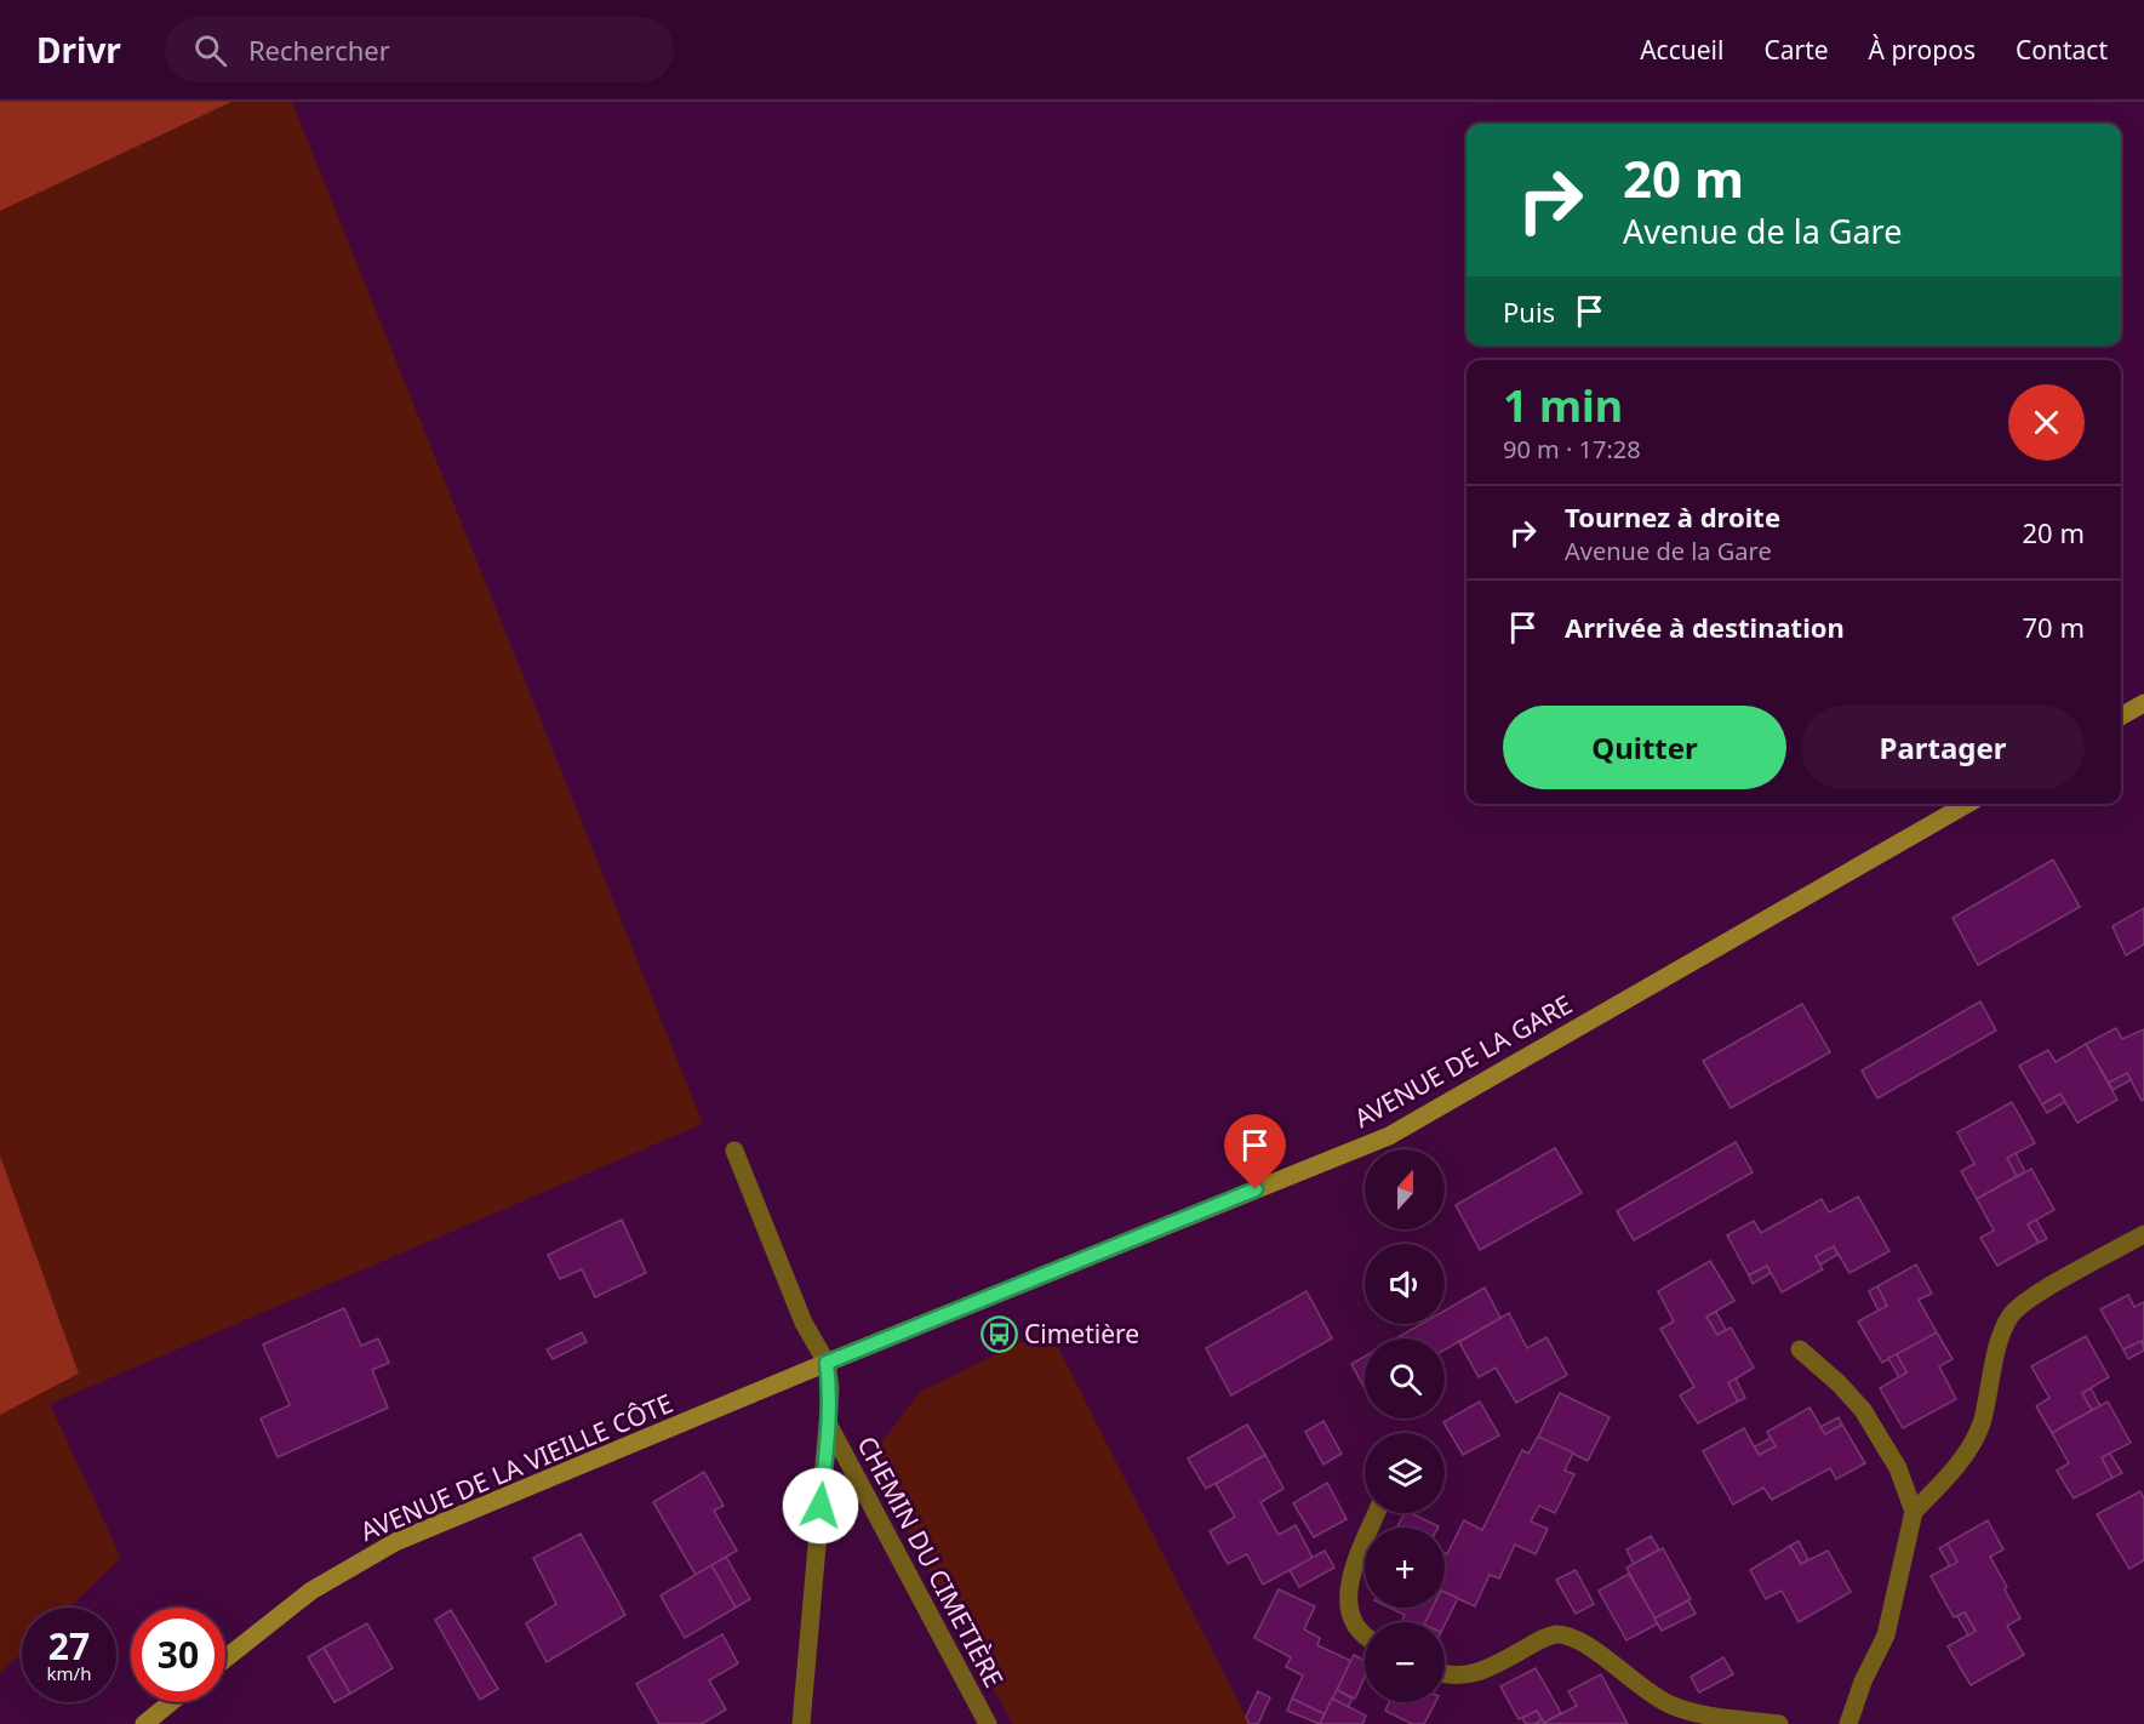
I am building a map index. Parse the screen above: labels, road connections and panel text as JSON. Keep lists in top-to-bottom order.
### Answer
{
  "streets": {
    "street": ["AVENUE DE LA GARE", "AVENUE DE LA VIEILLE CÔTE", "CHEMIN DU CIMETIÈRE"]
  },
  "crossings": [
    ["AVENUE DE LA GARE", "AVENUE DE LA VIEILLE CÔTE"]
  ],
  "places": {
    "bus stop": ["Cimetière"]
  },
  "north": "top",
  "page": {
    "header": "Drivr",
    "search": "Rechercher",
    "nav": [
      "Accueil",
      "Carte",
      "À propos",
      "Contact"
    ],
    "turn": ["20 m", "Avenue de la Gare"],
    "then": "Puis",
    "heading": ["1 min", "90 m · 17:28"],
    "list": [
      {
        "name": "Tournez à droite",
        "note": "Avenue de la Gare",
        "value": "20 m"
      },
      {
        "name": "Arrivée à destination",
        "value": "70 m"
      }
    ],
    "buttons": ["Quitter", "Partager"],
    "map_buttons": ["+", "−"],
    "speed": "27 km/h",
    "limit": "30"
  }
}
